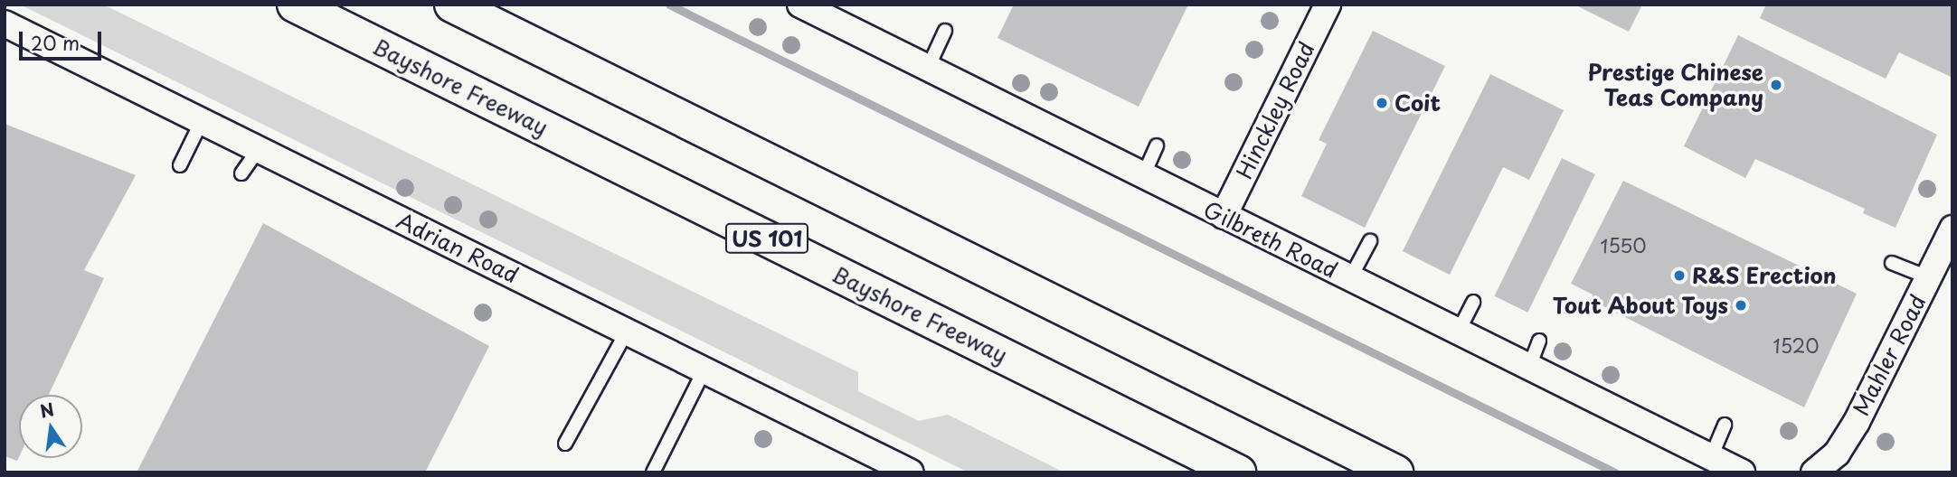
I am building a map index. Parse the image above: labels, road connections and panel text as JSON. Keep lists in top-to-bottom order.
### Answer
{
  "streets": {
    "highway": ["Bayshore Freeway", "US 101"],
    "street": [
      "Hinckley Road",
      "Gilbreth Road",
      "Adrian Road",
      "Mahler Road"
    ]
  },
  "crossings": [
    ["Hinckley Road", "Gilbreth Road"]
  ],
  "places": [
    "Prestige Chinese Teas Company",
    "Coit",
    "R&S Erection",
    "Tout About Toys"
  ],
  "house_numbers": ["1550", "1520"],
  "scale_bar": "20 m",
  "north": "top"
}
